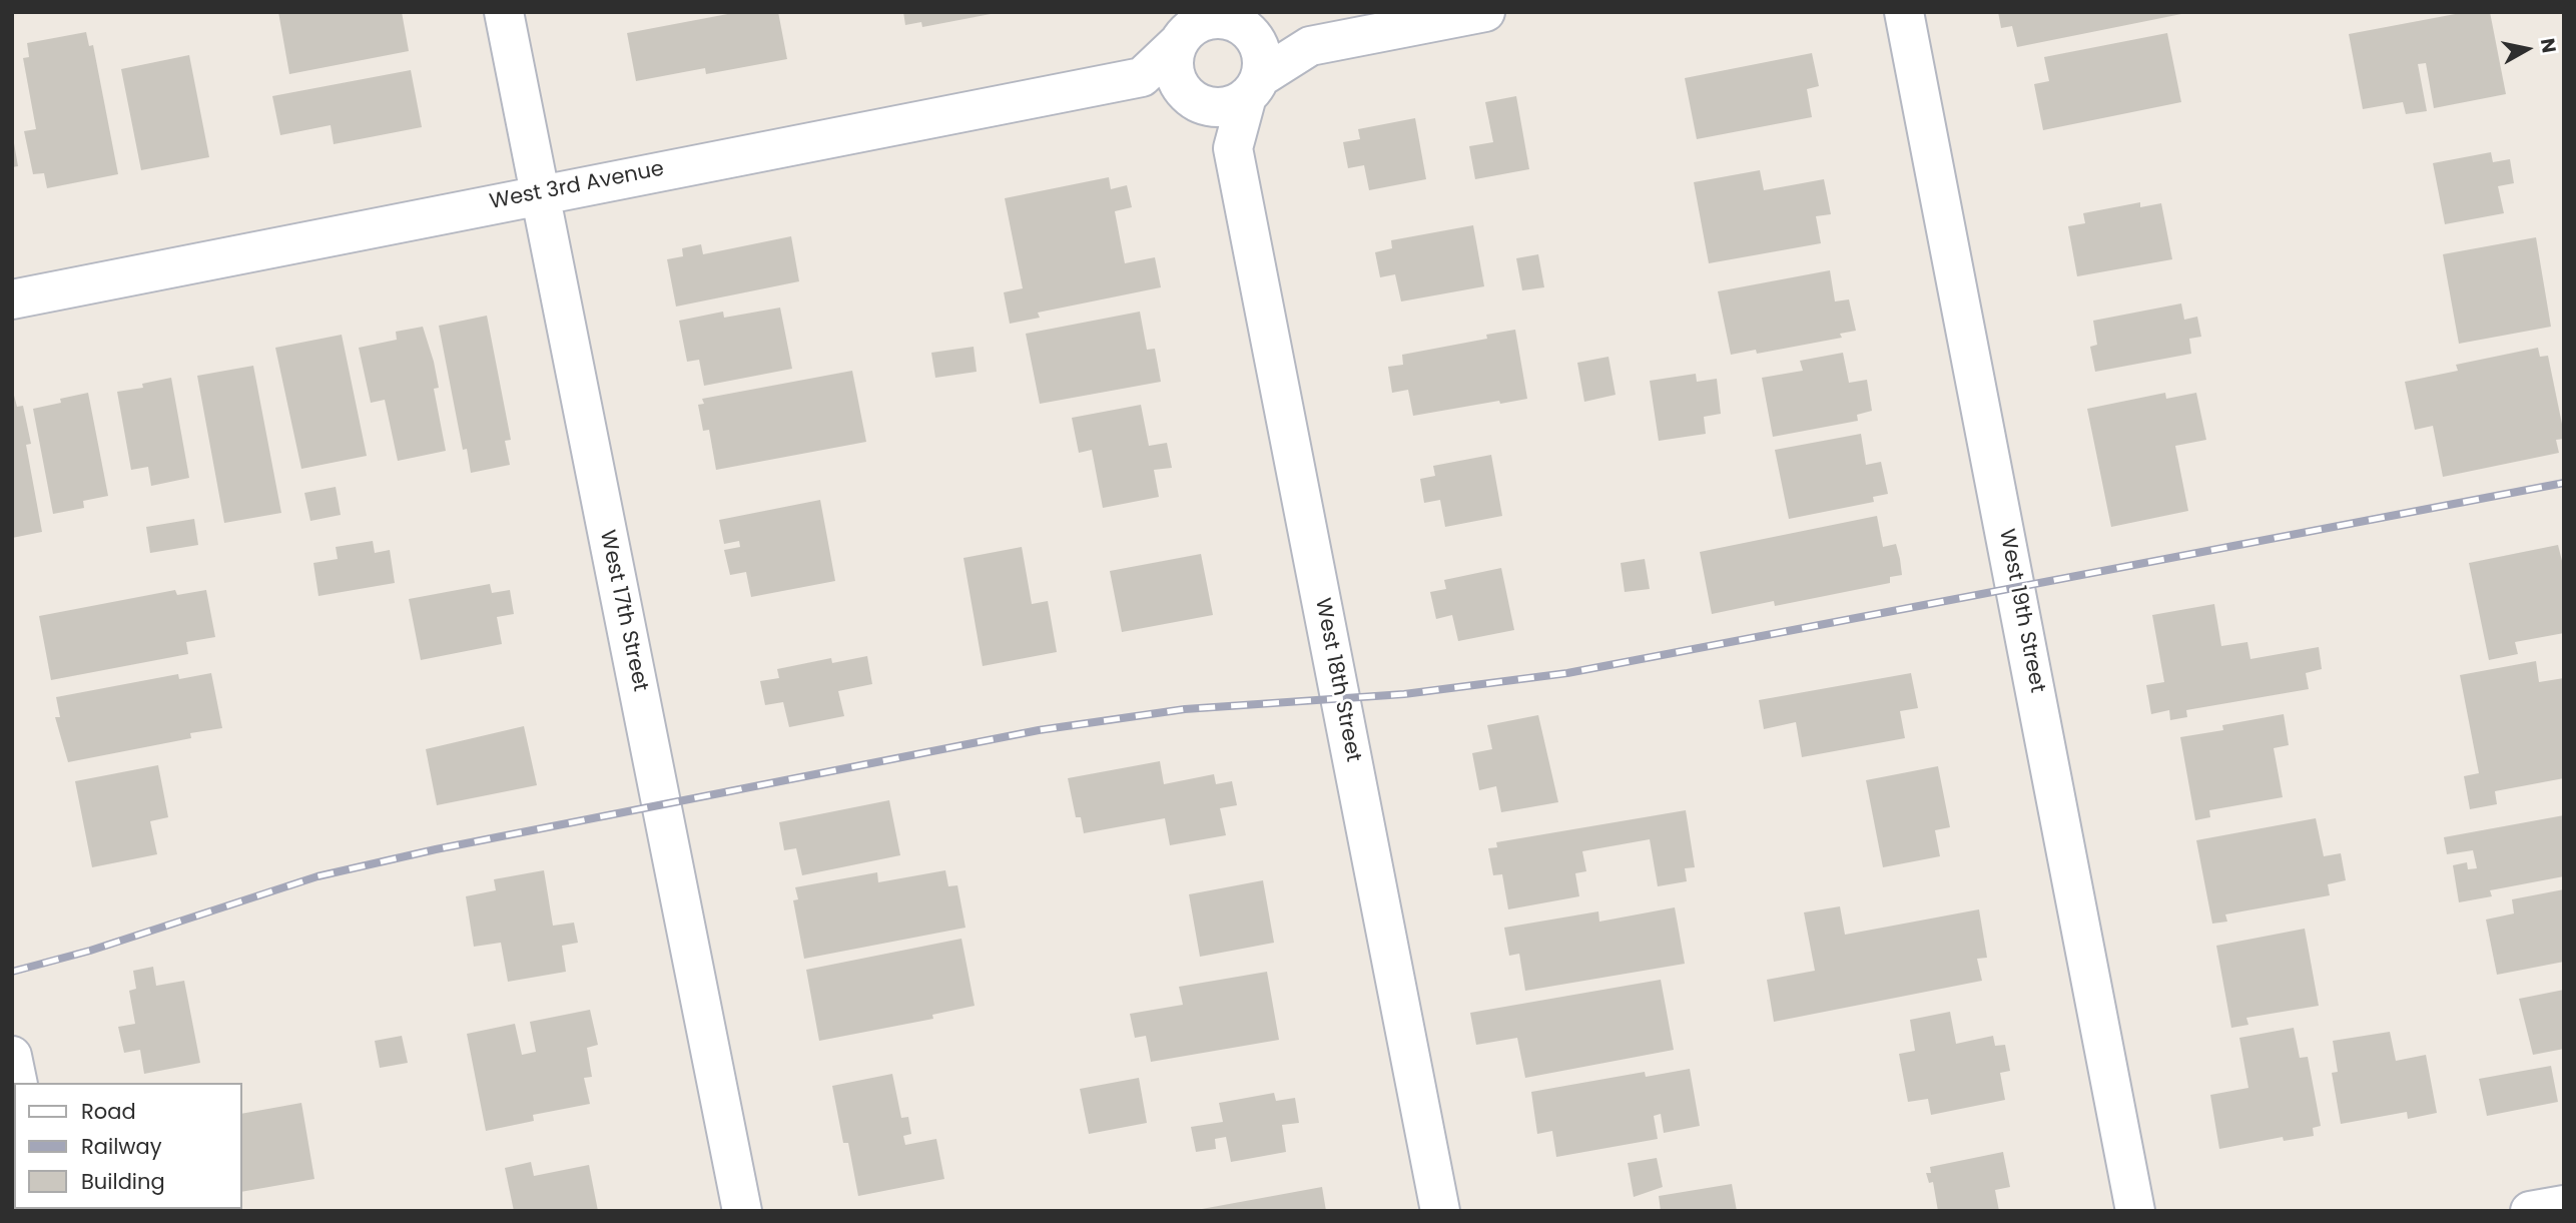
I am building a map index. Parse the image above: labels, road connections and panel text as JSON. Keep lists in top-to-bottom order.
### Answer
{
  "streets": {
    "street": [
      "West 3rd Avenue",
      "West 17th Street",
      "West 19th Street",
      "West 18th Street"
    ]
  },
  "crossings": [
    ["West 3rd Avenue", "West 17th Street"]
  ],
  "legend": ["Road", "Railway", "Building"],
  "north": "right"
}
